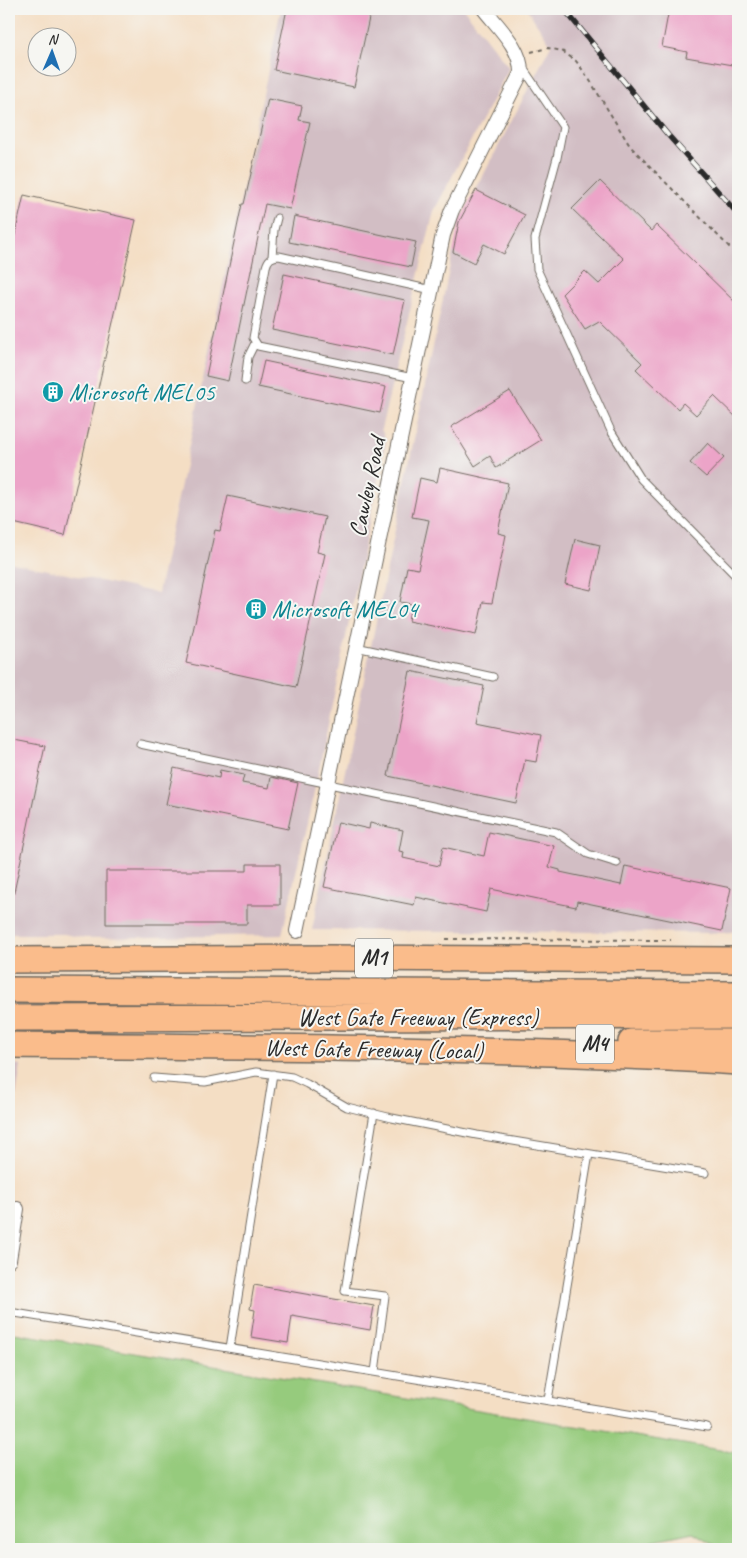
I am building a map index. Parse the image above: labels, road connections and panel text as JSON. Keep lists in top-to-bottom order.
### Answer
{
  "streets": {
    "highway": [
      "M1",
      "West Gate Freeway (Express)",
      "M4",
      "West Gate Freeway (Local)"
    ],
    "street": ["Cawley Road"]
  },
  "crossings": [
    ["M4", "West Gate Freeway (Local)"]
  ],
  "places": {
    "building": ["Microsoft MEL05", "Microsoft MEL04"]
  },
  "north": "top"
}
